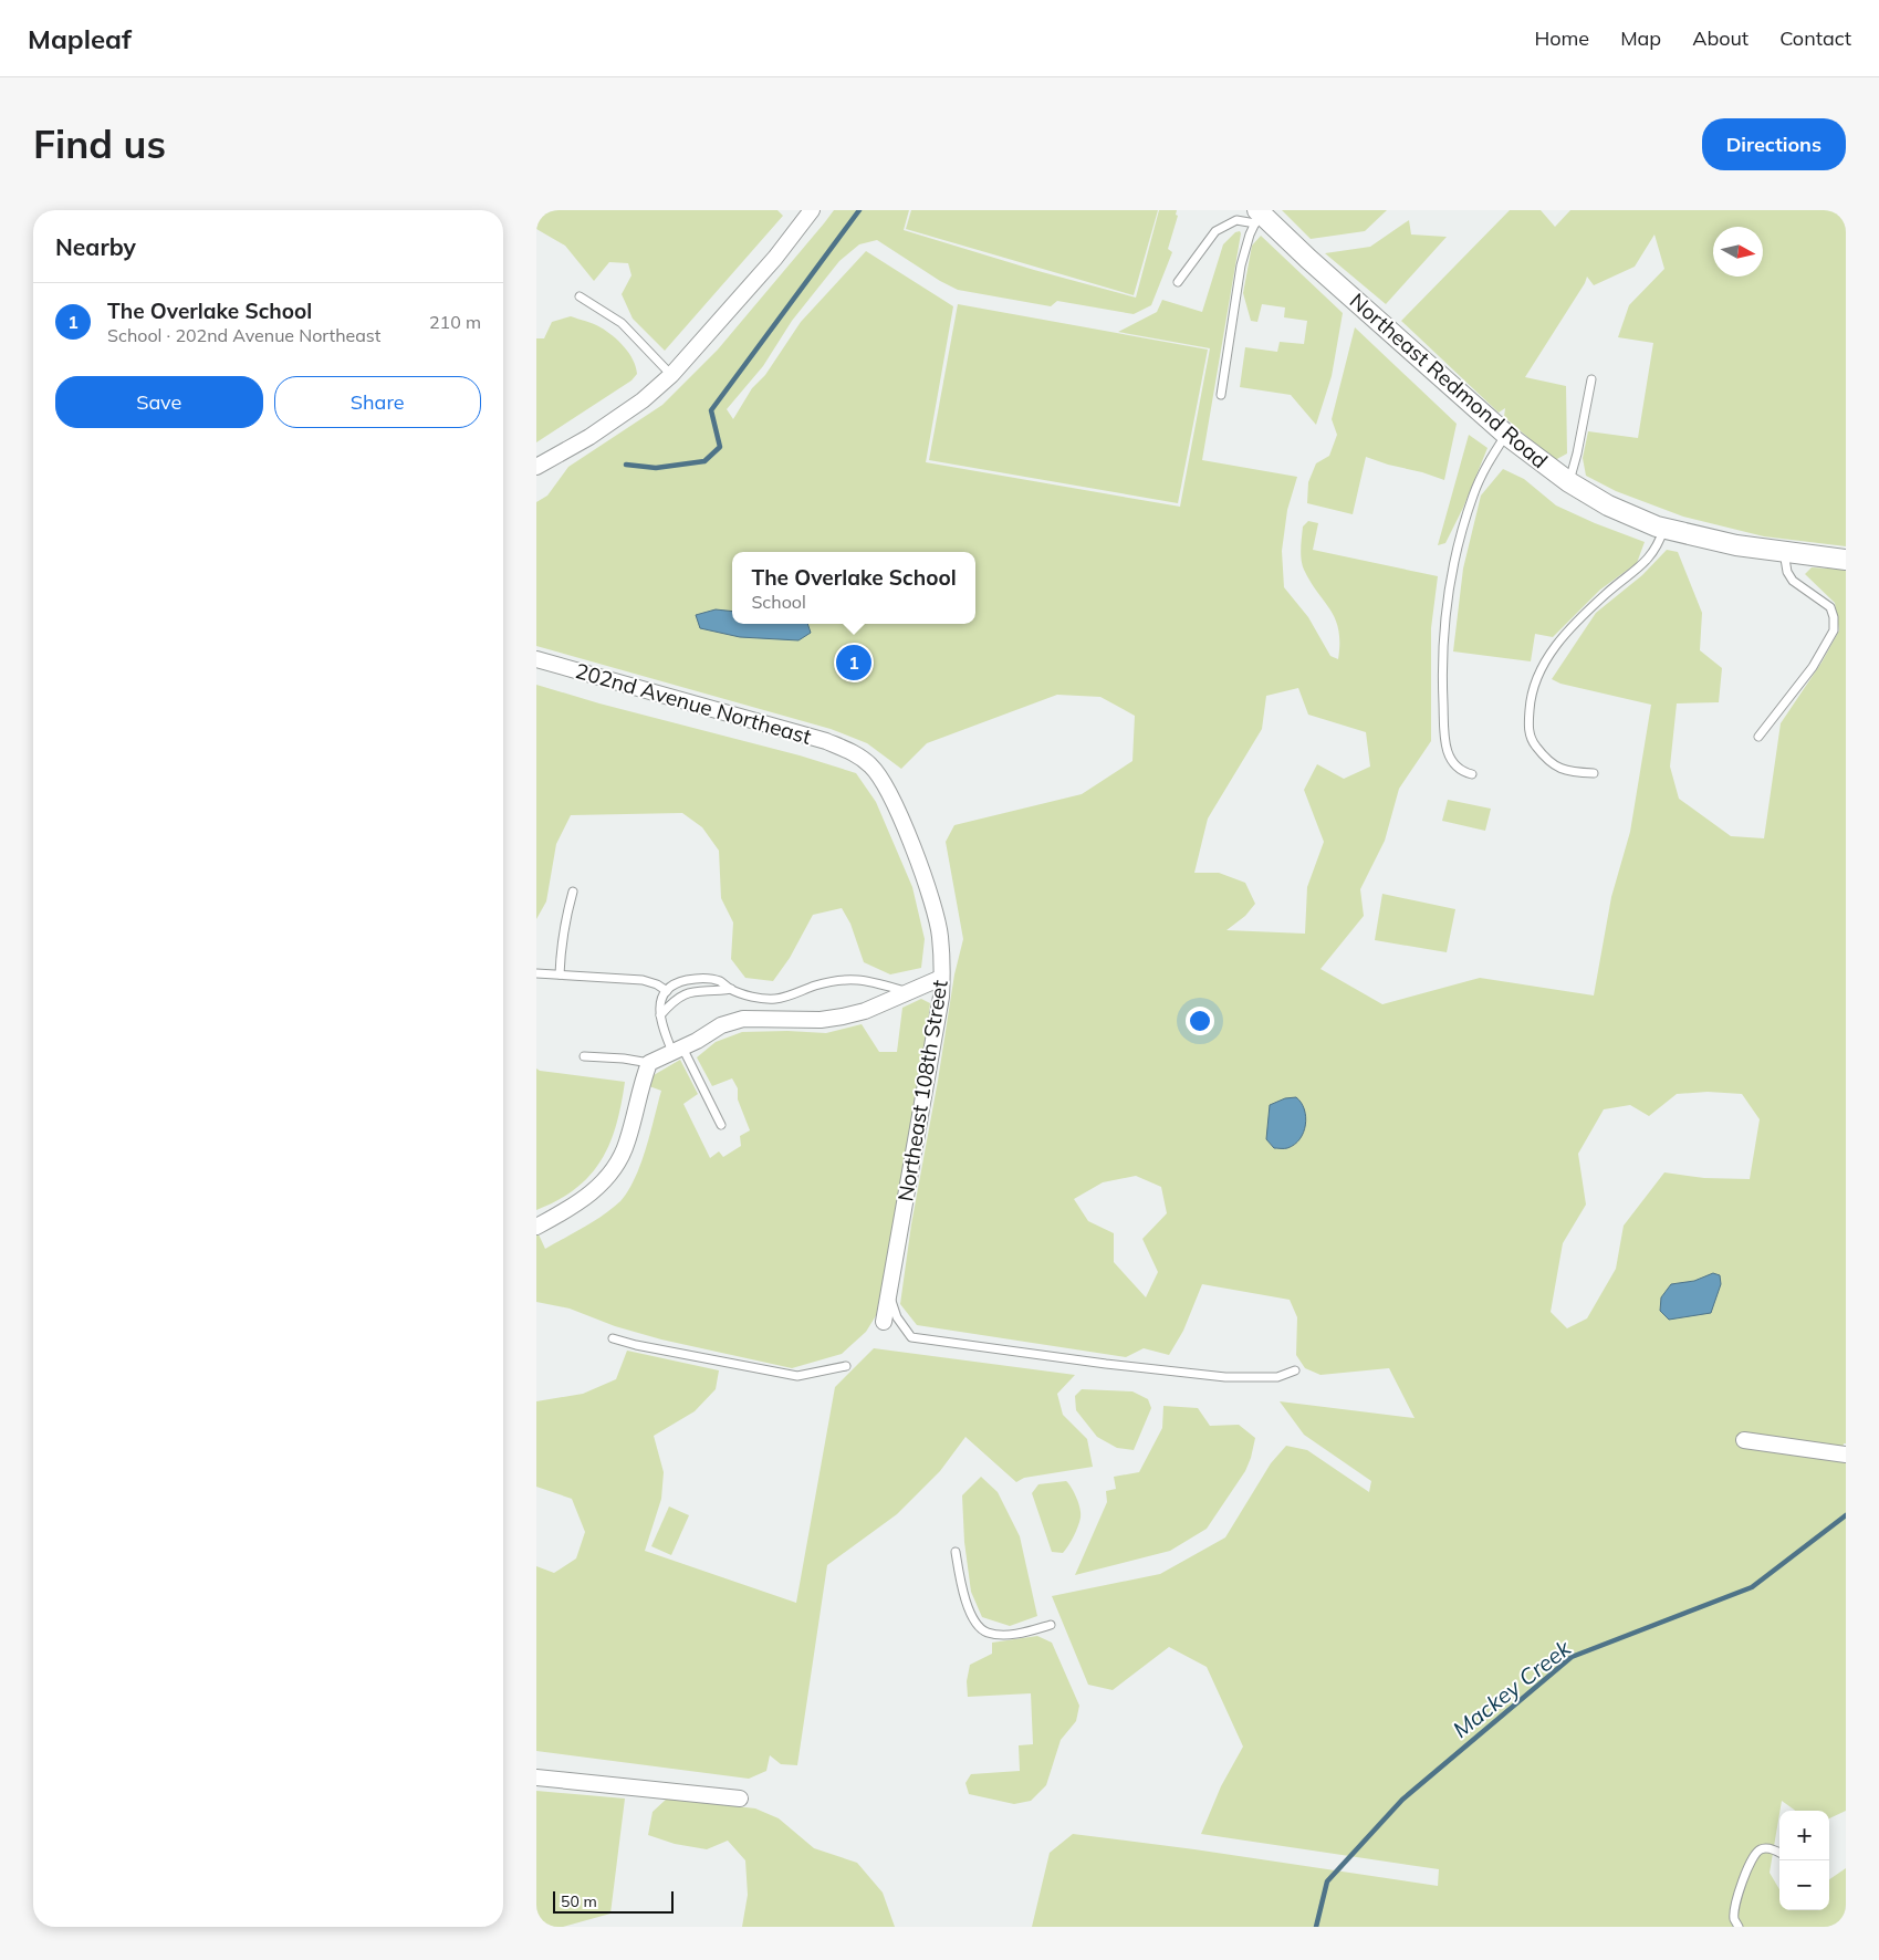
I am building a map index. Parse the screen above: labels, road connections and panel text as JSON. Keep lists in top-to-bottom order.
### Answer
{
  "streets": {
    "street": ["Northeast Redmond Road", "202nd Avenue Northeast", "Northeast 108th Street"]
  },
  "crossings": [
    ["202nd Avenue Northeast", "Northeast 108th Street"]
  ],
  "water": ["Mackey Creek"],
  "scale_bar": "50 m",
  "north": "right",
  "page": {
    "header": "Mapleaf",
    "nav": [
      "Home",
      "Map",
      "About",
      "Contact"
    ],
    "buttons": [
      "Directions",
      ["Save", "Share"]
    ],
    "title": "Find us",
    "heading": "Nearby",
    "list": [
      {
        "mark": "1",
        "name": "The Overlake School",
        "note": "School · 202nd Avenue Northeast",
        "value": "210 m"
      }
    ],
    "popup": ["The Overlake School", "School"],
    "pins": "1",
    "map_buttons": ["+", "−"],
    "scale": "50 m"
  }
}
